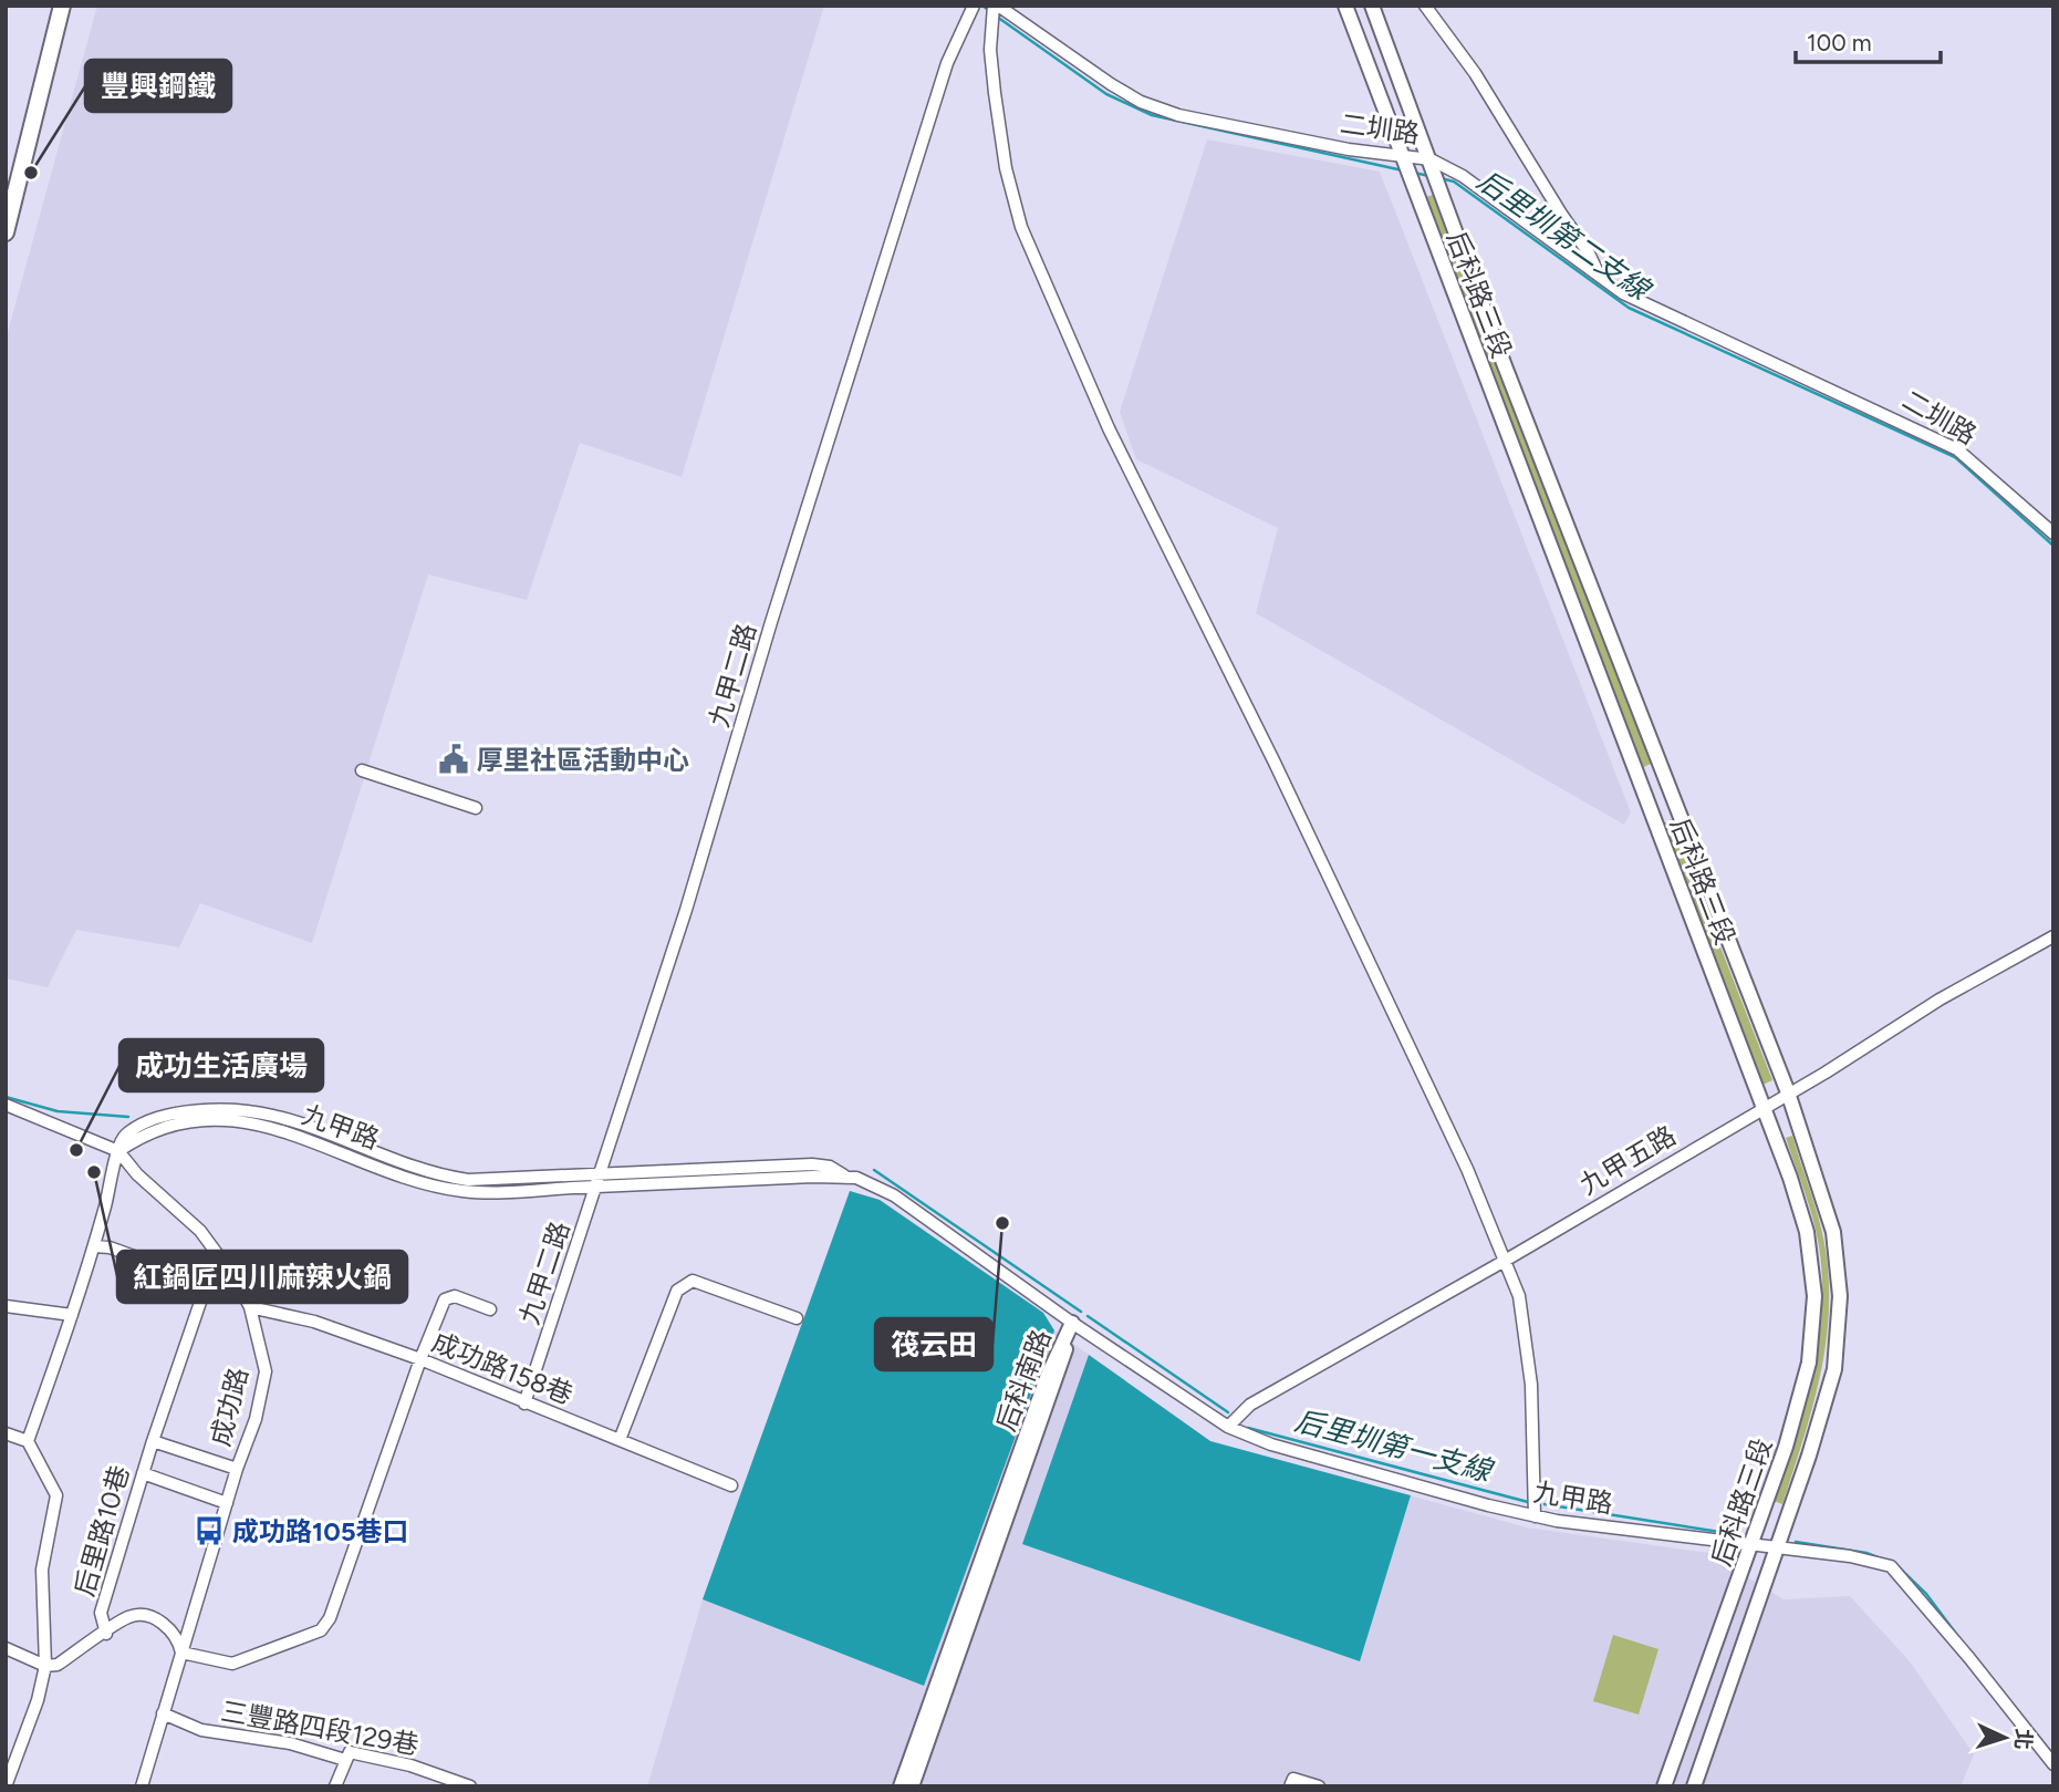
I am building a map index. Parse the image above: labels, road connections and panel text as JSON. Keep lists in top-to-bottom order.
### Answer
{
  "streets": {
    "street": [
      "二圳路",
      "后科路三段",
      "九甲二路",
      "九甲路",
      "九甲五路",
      "成功路158巷",
      "后科南路",
      "成功路",
      "后里路10巷",
      "三豐路四段129巷"
    ]
  },
  "crossings": [
    ["二圳路", "后科路三段"],
    ["后科路三段", "九甲路"],
    ["后科路三段", "九甲五路"],
    ["九甲二路", "九甲路"],
    ["九甲二路", "成功路158巷"],
    ["九甲路", "九甲五路"],
    ["九甲路", "后科南路"],
    ["九甲路", "成功路"],
    ["成功路158巷", "成功路"],
    ["成功路158巷", "后里路10巷"],
    ["成功路", "三豐路四段129巷"]
  ],
  "water": ["后里圳第二支線", "后里圳第一支線"],
  "places": {
    "other": [
      "豐興鋼鐵",
      "成功生活廣場",
      "紅鍋匠四川麻辣火鍋",
      "筏云田"
    ],
    "public building": ["厚里社區活動中心"],
    "bus stop": ["成功路105巷口"]
  },
  "scale_bar": "100 m",
  "north": "right"
}
